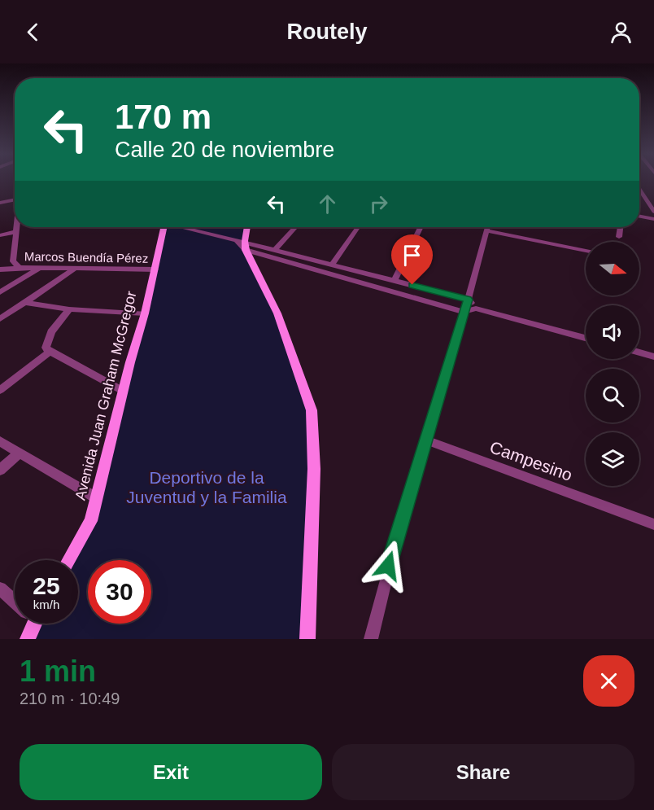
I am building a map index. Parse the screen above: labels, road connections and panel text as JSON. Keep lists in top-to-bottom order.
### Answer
{
  "streets": {
    "street": ["Marcos Buendía Pérez", "Avenida Juan Graham McGregor", "Campesino"]
  },
  "crossings": [
    ["Marcos Buendía Pérez", "Avenida Juan Graham McGregor"]
  ],
  "parks": ["Deportivo de la Juventud y la Familia"],
  "north": "right",
  "page": {
    "header": "Routely",
    "turn": ["170 m", "Calle 20 de noviembre"],
    "speed": "25 km/h",
    "limit": "30",
    "heading": ["1 min", "210 m · 10:49"],
    "buttons": ["Exit", "Share"]
  }
}
